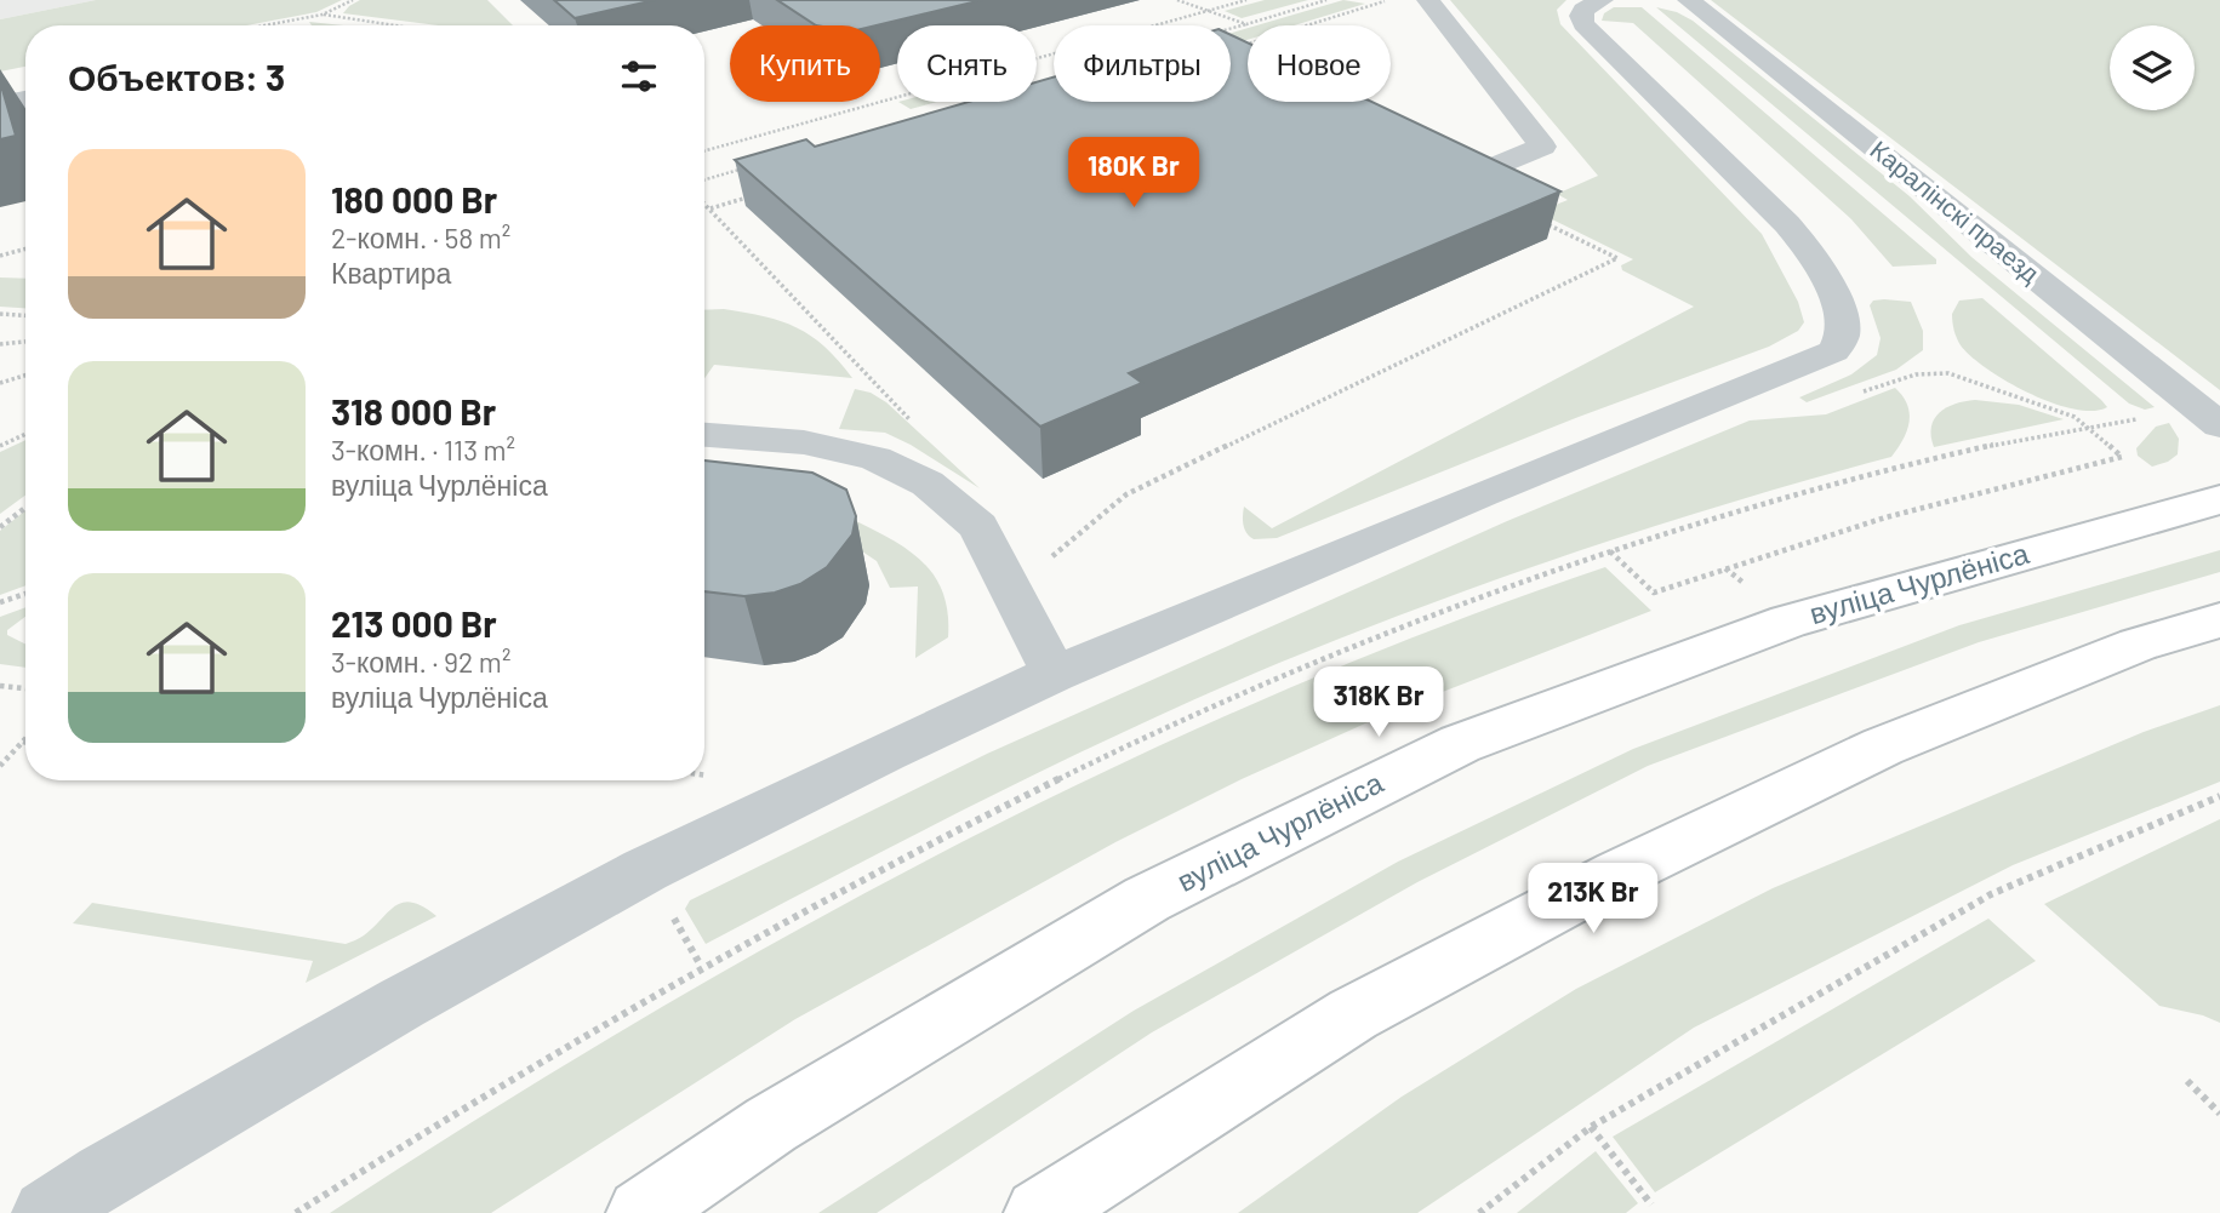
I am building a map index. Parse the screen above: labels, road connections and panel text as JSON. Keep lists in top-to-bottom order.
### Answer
{
  "streets": {
    "main road": ["вуліца Чурлёніса"],
    "street": ["Каралінскі праезд"]
  },
  "page": {
    "chip": [
      "Купить",
      "Снять",
      "Фильтры",
      "Новое"
    ],
    "heading": "Объектов: 3",
    "list": [
      {
        "name": "180 000 Br",
        "note": "2-комн. · 58 m² · Квартира"
      },
      {
        "name": "318 000 Br",
        "note": "3-комн. · 113 m² · вуліца Чурлёніса"
      },
      {
        "name": "213 000 Br",
        "note": "3-комн. · 92 m² · вуліца Чурлёніса"
      }
    ],
    "price": ["180K Br", "318K Br", "213K Br"]
  }
}
